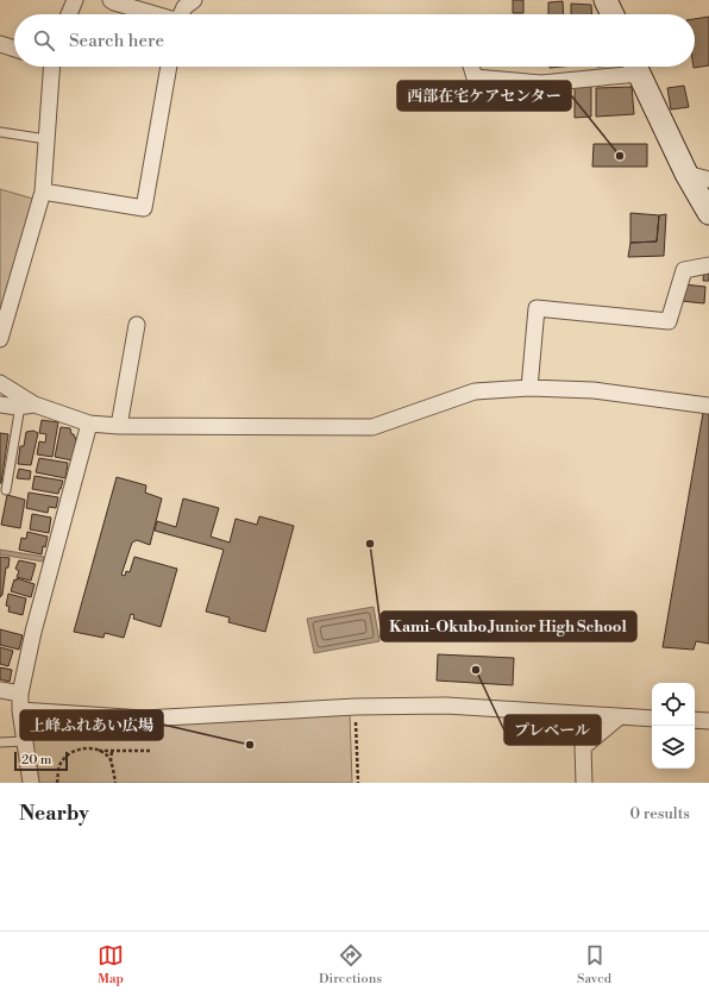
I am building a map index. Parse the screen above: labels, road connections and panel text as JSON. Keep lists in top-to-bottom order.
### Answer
{
  "places": [
    "西部在宅ケアセンター",
    "Kami-Okubo Junior High School",
    "プレベール",
    "上峰ふれあい広場"
  ],
  "scale_bar": "20 m",
  "page": {
    "search": "Search here",
    "scale": "20 m",
    "heading": ["Nearby", "0 results"],
    "nav": ["Map", "Directions", "Saved"]
  }
}
